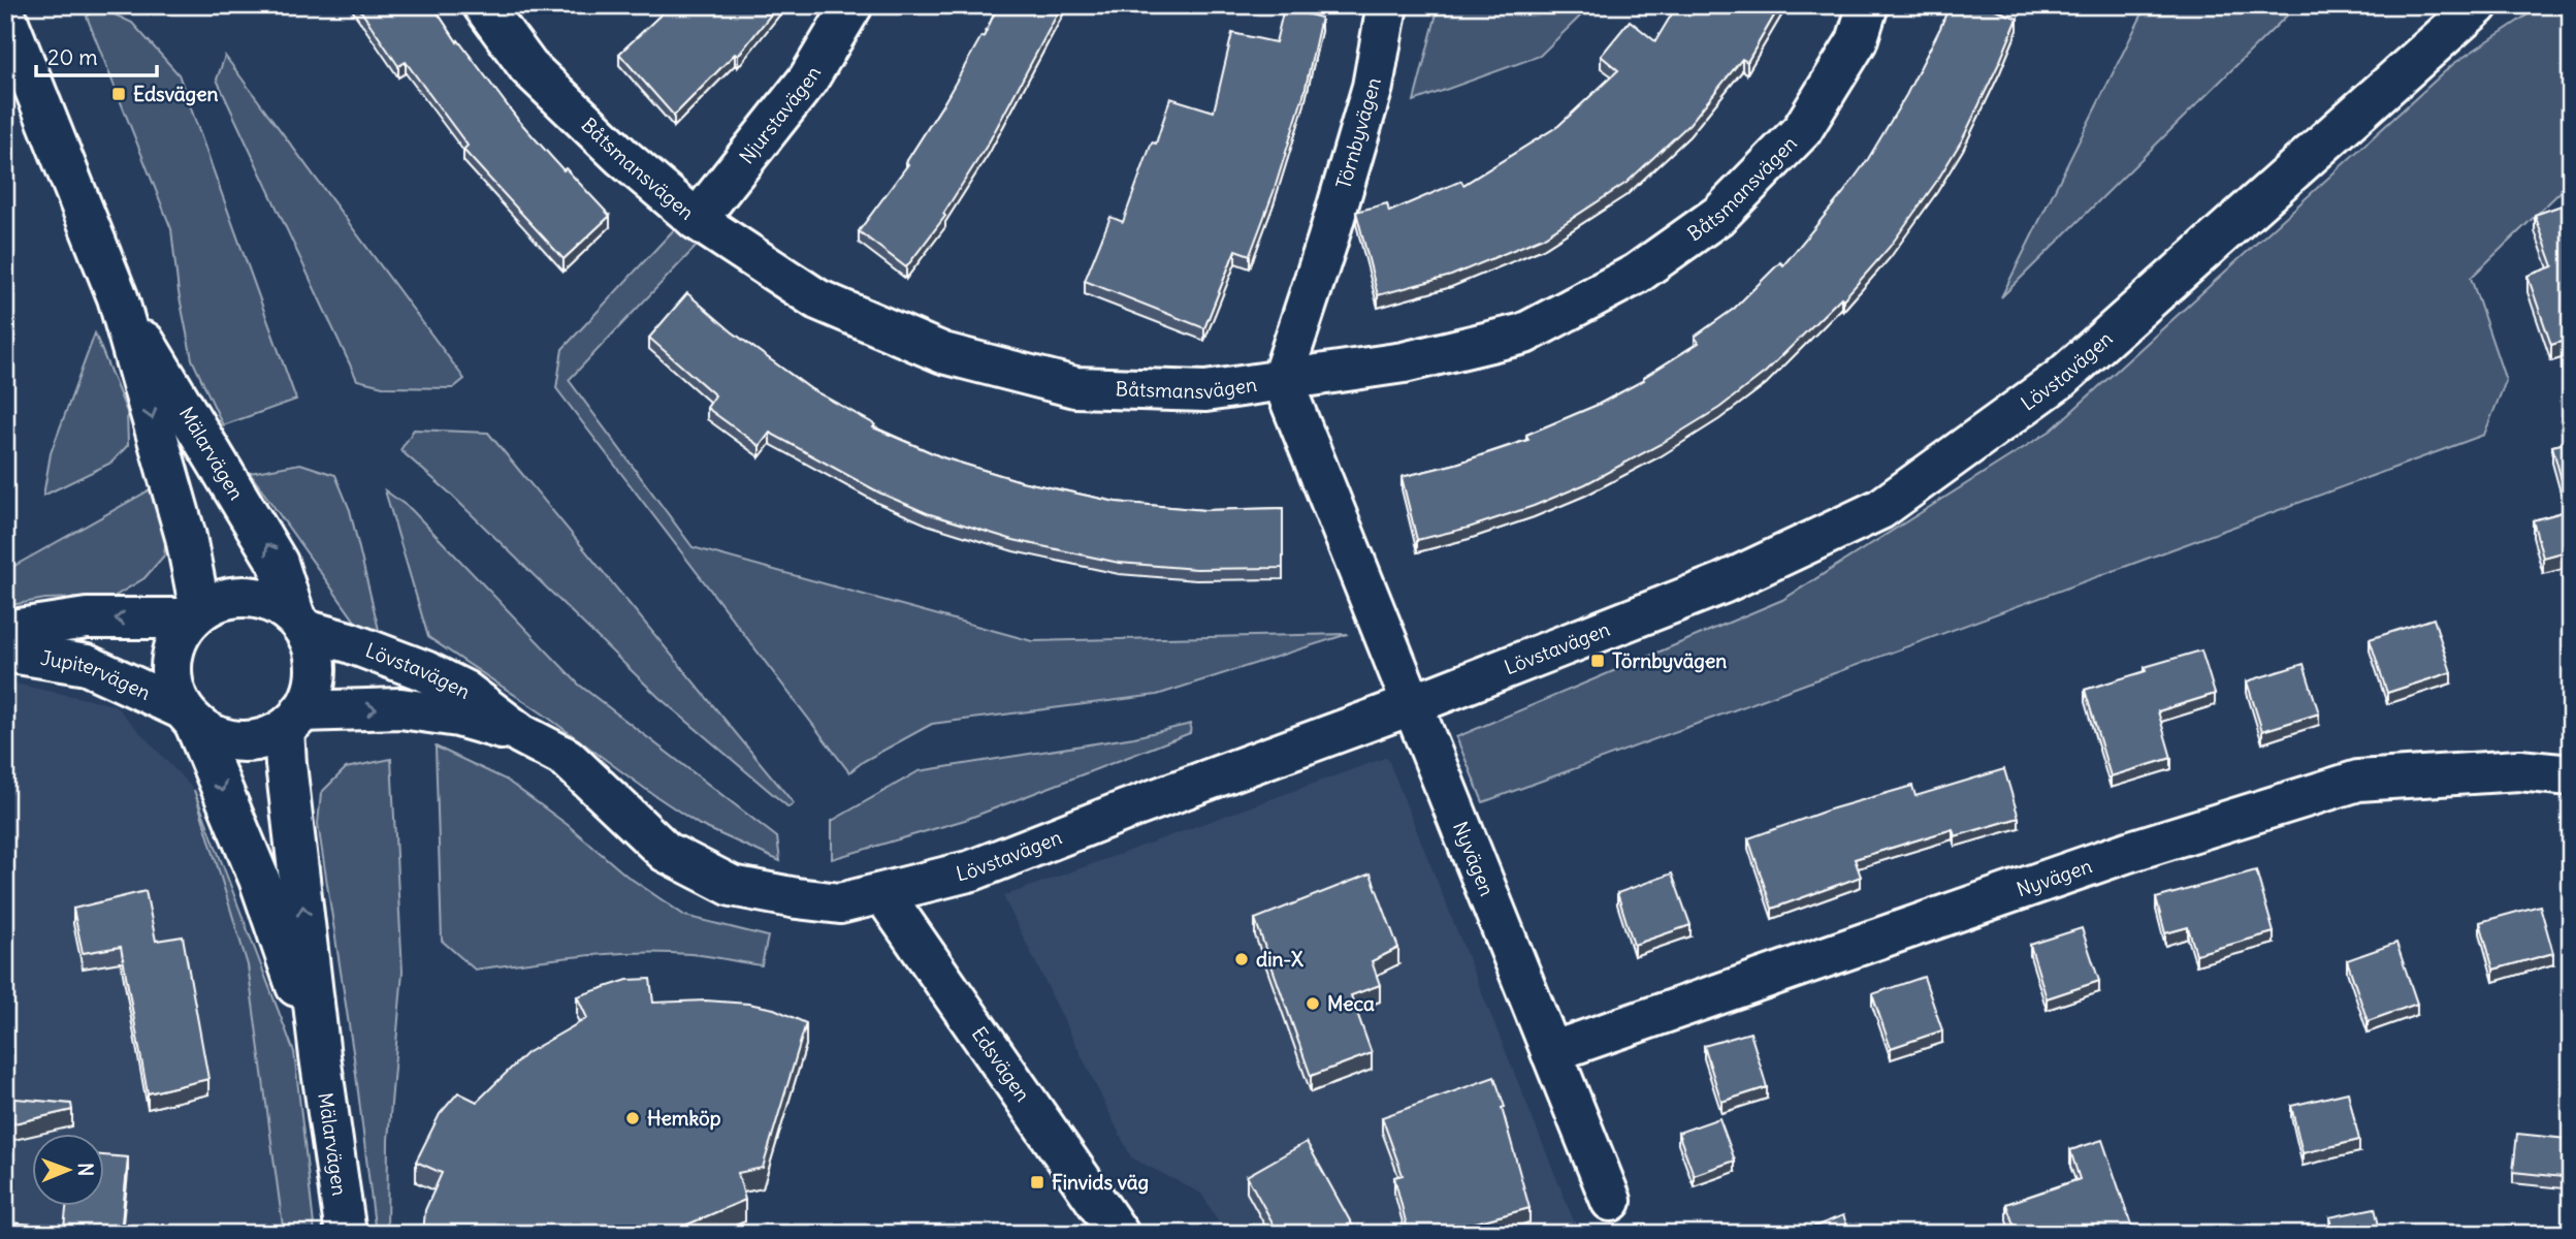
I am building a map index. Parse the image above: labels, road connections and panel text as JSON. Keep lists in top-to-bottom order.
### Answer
{
  "streets": {
    "street": [
      "Njurstavägen",
      "Törnbyvägen",
      "Båtsmansvägen",
      "Lövstavägen",
      "Mälarvägen",
      "Jupitervägen",
      "Nyvägen",
      "Edsvägen"
    ]
  },
  "crossings": [
    ["Njurstavägen", "Båtsmansvägen"],
    ["Törnbyvägen", "Båtsmansvägen"],
    ["Lövstavägen", "Mälarvägen"],
    ["Lövstavägen", "Jupitervägen"],
    ["Lövstavägen", "Nyvägen"],
    ["Lövstavägen", "Edsvägen"],
    ["Mälarvägen", "Jupitervägen"]
  ],
  "places": {
    "transit": ["Edsvägen", "Törnbyvägen", "Finvids väg"],
    "other": ["din-X", "Meca", "Hemköp"]
  },
  "scale_bar": "20 m",
  "north": "right"
}
